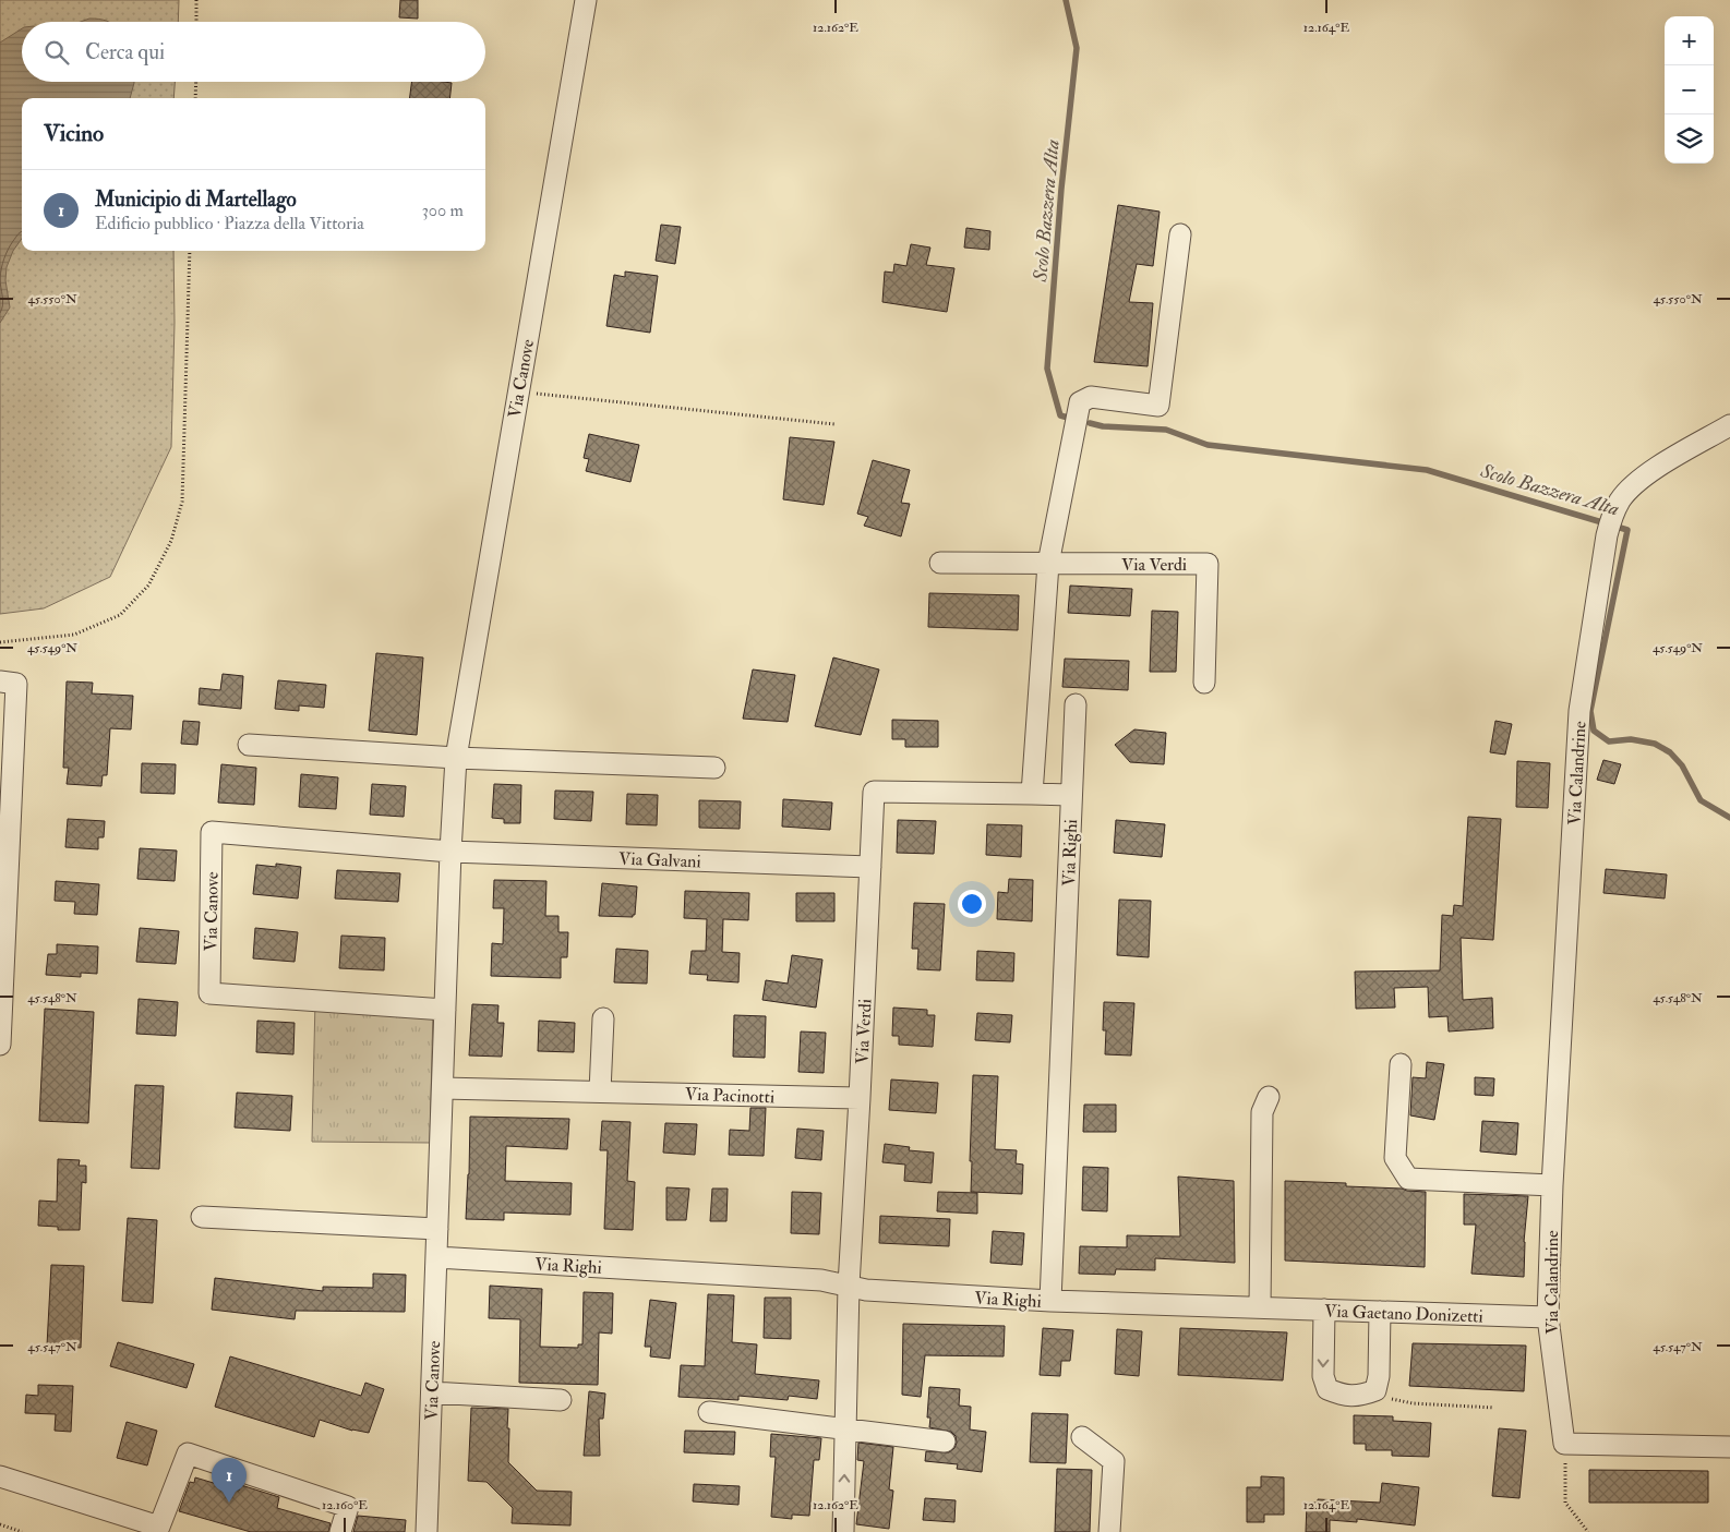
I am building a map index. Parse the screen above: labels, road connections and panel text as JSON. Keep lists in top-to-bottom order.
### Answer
{
  "streets": {
    "street": [
      "Via Canove",
      "Via Verdi",
      "Via Calandrine",
      "Via Righi",
      "Via Galvani",
      "Via Pacinotti",
      "Via Gaetano Donizetti"
    ]
  },
  "crossings": [
    ["Via Canove", "Via Righi"],
    ["Via Canove", "Via Galvani"],
    ["Via Canove", "Via Pacinotti"],
    ["Via Verdi", "Via Righi"],
    ["Via Verdi", "Via Galvani"],
    ["Via Verdi", "Via Pacinotti"],
    ["Via Calandrine", "Via Gaetano Donizetti"],
    ["Via Righi", "Via Gaetano Donizetti"]
  ],
  "water": ["Scolo Bazzera Alta"],
  "page": {
    "map_buttons": ["+", "−"],
    "search": "Cerca qui",
    "heading": "Vicino",
    "list": [
      {
        "mark": "1",
        "name": "Municipio di Martellago",
        "note": "Edificio pubblico · Piazza della Vittoria",
        "value": "300 m"
      }
    ],
    "pins": "1"
  },
  "coordinates": [
    "12.162°E",
    "12.164°E",
    "45.550°N",
    "45.549°N",
    "45.548°N",
    "45.547°N",
    "12.160°E"
  ]
}
